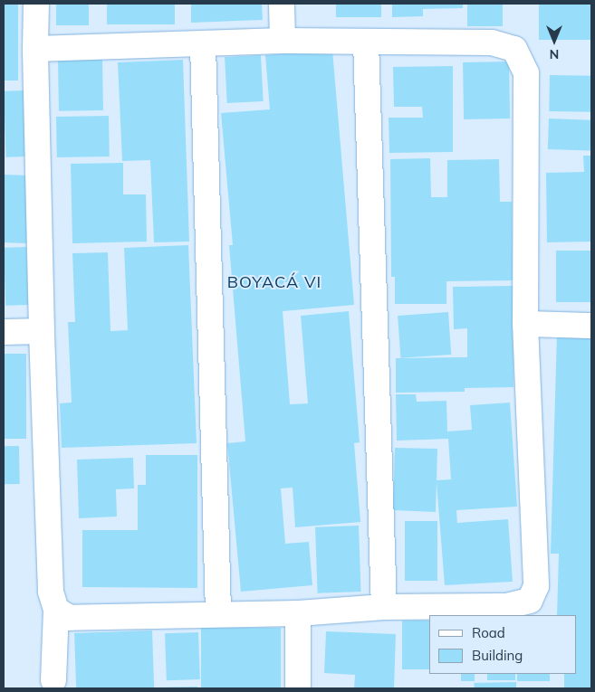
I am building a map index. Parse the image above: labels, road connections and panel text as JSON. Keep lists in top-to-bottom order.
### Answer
{
  "districts": ["BOYACÁ VI"],
  "legend": ["Road", "Building"],
  "north": "bottom"
}
